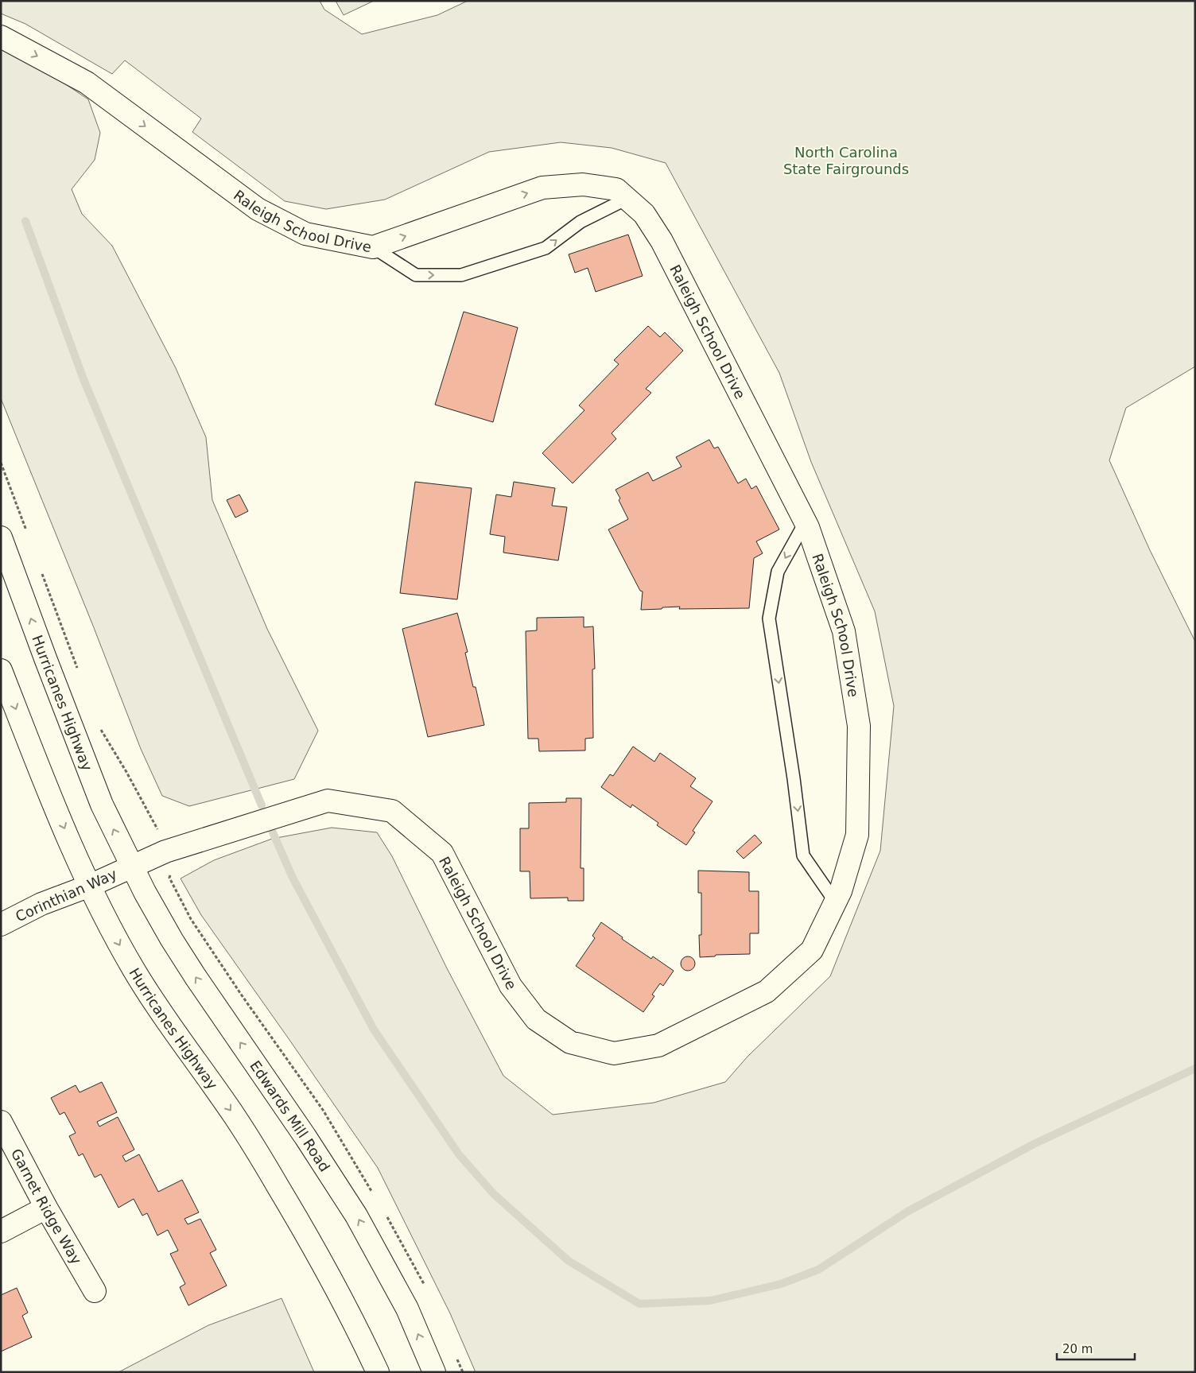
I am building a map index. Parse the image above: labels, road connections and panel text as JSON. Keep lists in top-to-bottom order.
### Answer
{
  "streets": {
    "street": [
      "Raleigh School Drive",
      "Hurricanes Highway",
      "Corinthian Way",
      "Edwards Mill Road",
      "Garnet Ridge Way"
    ]
  },
  "crossings": [
    ["Raleigh School Drive", "Hurricanes Highway"],
    ["Raleigh School Drive", "Corinthian Way"],
    ["Raleigh School Drive", "Edwards Mill Road"],
    ["Hurricanes Highway", "Corinthian Way"],
    ["Hurricanes Highway", "Edwards Mill Road"],
    ["Corinthian Way", "Edwards Mill Road"]
  ],
  "one_way": ["Edwards Mill Road"],
  "parks": ["North Carolina State Fairgrounds"],
  "scale_bar": "20 m"
}
